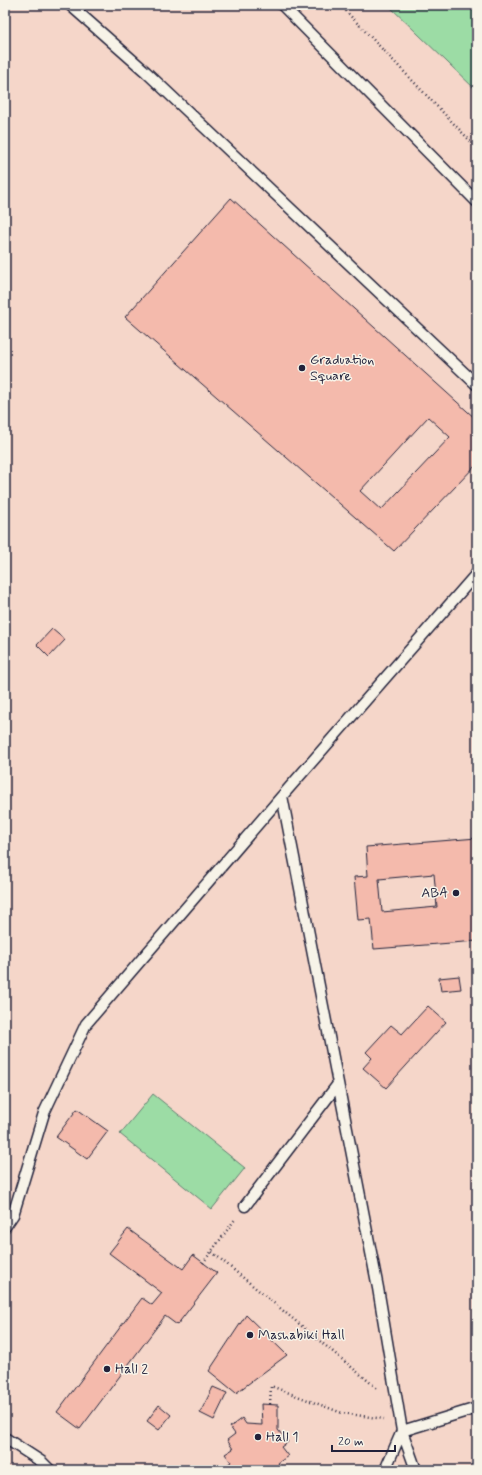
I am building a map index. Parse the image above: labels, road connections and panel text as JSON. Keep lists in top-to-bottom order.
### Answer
{
  "places": [
    "Graduation Square",
    "ABA",
    "Mashabiki Hall",
    "Hall 2",
    "Hall 1"
  ],
  "scale_bar": "20 m"
}
